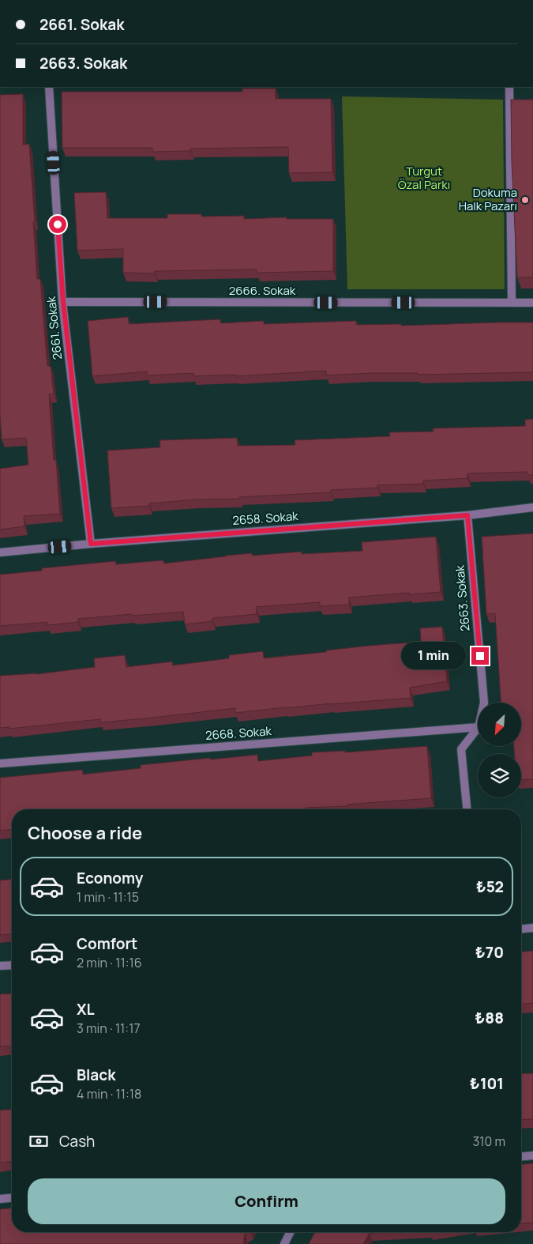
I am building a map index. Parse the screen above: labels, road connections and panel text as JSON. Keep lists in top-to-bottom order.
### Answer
{
  "streets": {
    "street": [
      "2666. Sokak",
      "2661. Sokak",
      "2658. Sokak",
      "2663. Sokak",
      "2668. Sokak"
    ]
  },
  "crossings": [
    ["2666. Sokak", "2661. Sokak"],
    ["2661. Sokak", "2658. Sokak"],
    ["2658. Sokak", "2663. Sokak"]
  ],
  "parks": ["Turgut Özal Parkı"],
  "places": ["Dokuma Halk Pazarı"],
  "north": "bottom left",
  "page": {
    "banner": ["2661. Sokak", "2663. Sokak"],
    "bubble": "1 min",
    "heading": "Choose a ride",
    "list": [
      {
        "name": "Economy",
        "note": "1 min · 11:15",
        "value": "₺52"
      },
      {
        "name": "Comfort",
        "note": "2 min · 11:16",
        "value": "₺70"
      },
      {
        "name": "XL",
        "note": "3 min · 11:17",
        "value": "₺88"
      },
      {
        "name": "Black",
        "note": "4 min · 11:18",
        "value": "₺101"
      }
    ],
    "pay": ["Cash", "310 m"],
    "buttons": "Confirm"
  }
}
